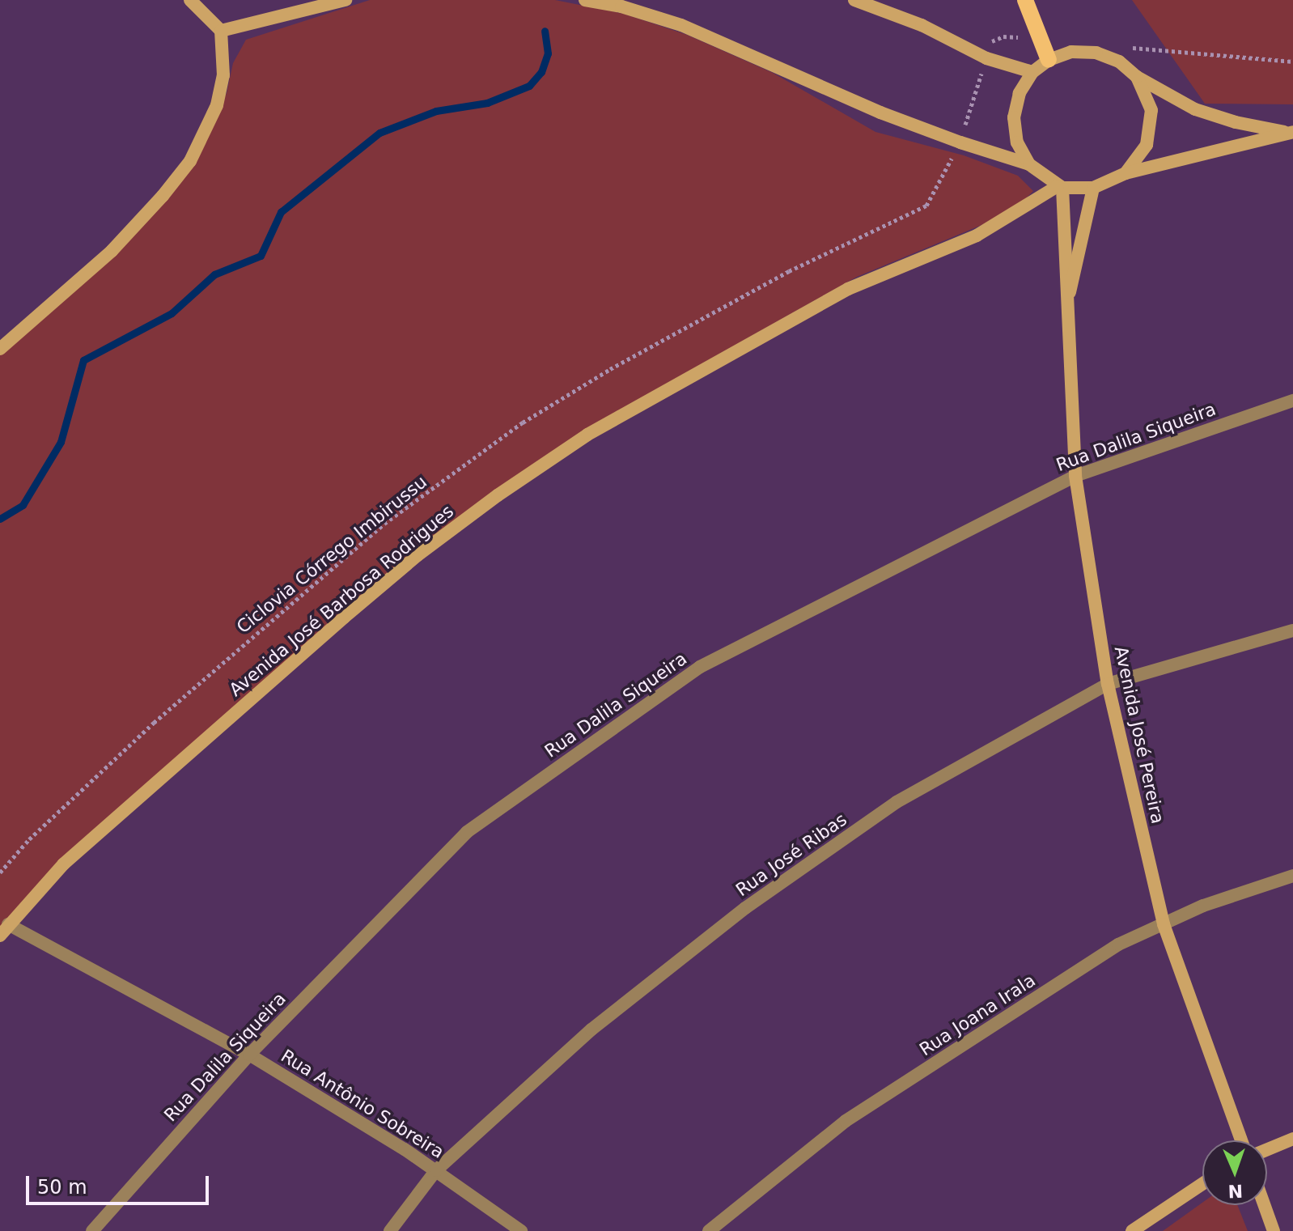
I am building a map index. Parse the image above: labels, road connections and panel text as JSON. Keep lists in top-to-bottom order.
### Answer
{
  "streets": {
    "street": [
      "Rua Dalila Siqueira",
      "Avenida José Barbosa Rodrigues",
      "Avenida José Pereira",
      "Rua José Ribas",
      "Rua Joana Irala",
      "Rua Antônio Sobreira"
    ],
    "path": ["Ciclovia Córrego Imbirussu"]
  },
  "crossings": [
    ["Rua Dalila Siqueira", "Avenida José Pereira"],
    ["Rua Dalila Siqueira", "Rua Antônio Sobreira"],
    ["Avenida José Barbosa Rodrigues", "Avenida José Pereira"],
    ["Avenida José Barbosa Rodrigues", "Rua Antônio Sobreira"],
    ["Avenida José Pereira", "Rua José Ribas"],
    ["Avenida José Pereira", "Rua Joana Irala"],
    ["Rua José Ribas", "Rua Antônio Sobreira"]
  ],
  "scale_bar": "50 m",
  "north": "bottom"
}
